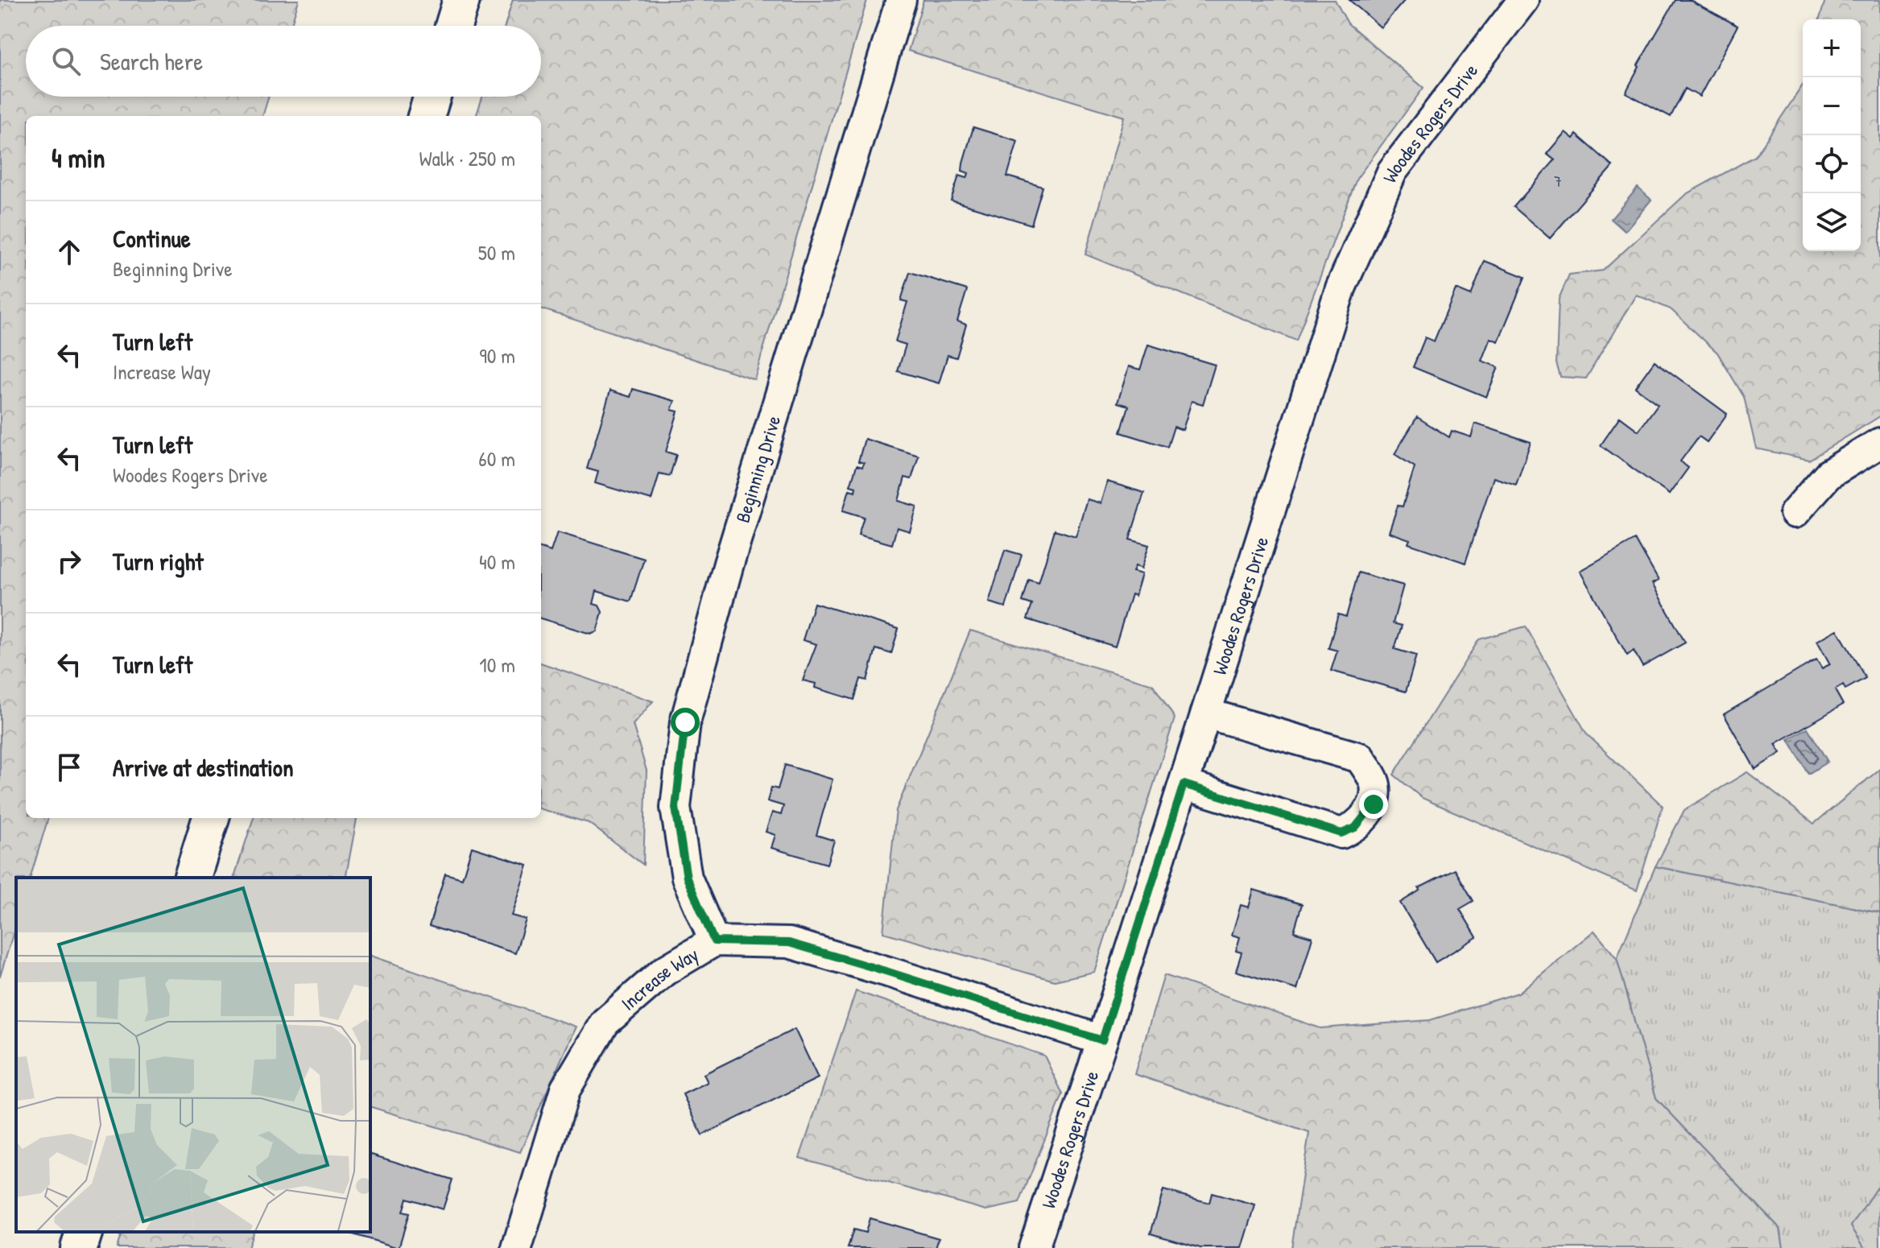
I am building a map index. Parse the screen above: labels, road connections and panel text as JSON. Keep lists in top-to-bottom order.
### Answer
{
  "streets": {
    "street": ["Woodes Rogers Drive", "Beginning Drive", "Increase Way"]
  },
  "crossings": [
    ["Woodes Rogers Drive", "Increase Way"],
    ["Beginning Drive", "Increase Way"]
  ],
  "house_numbers": ["7"],
  "page": {
    "map_buttons": ["+", "−"],
    "search": "Search here",
    "heading": ["4 min", "Walk · 250 m"],
    "list": [
      ["Continue", "Beginning Drive", "50 m"],
      ["Turn left", "Increase Way", "90 m"],
      ["Turn left", "Woodes Rogers Drive", "60 m"],
      ["Turn right", "40 m"],
      ["Turn left", "10 m"],
      "Arrive at destination"
    ]
  }
}
